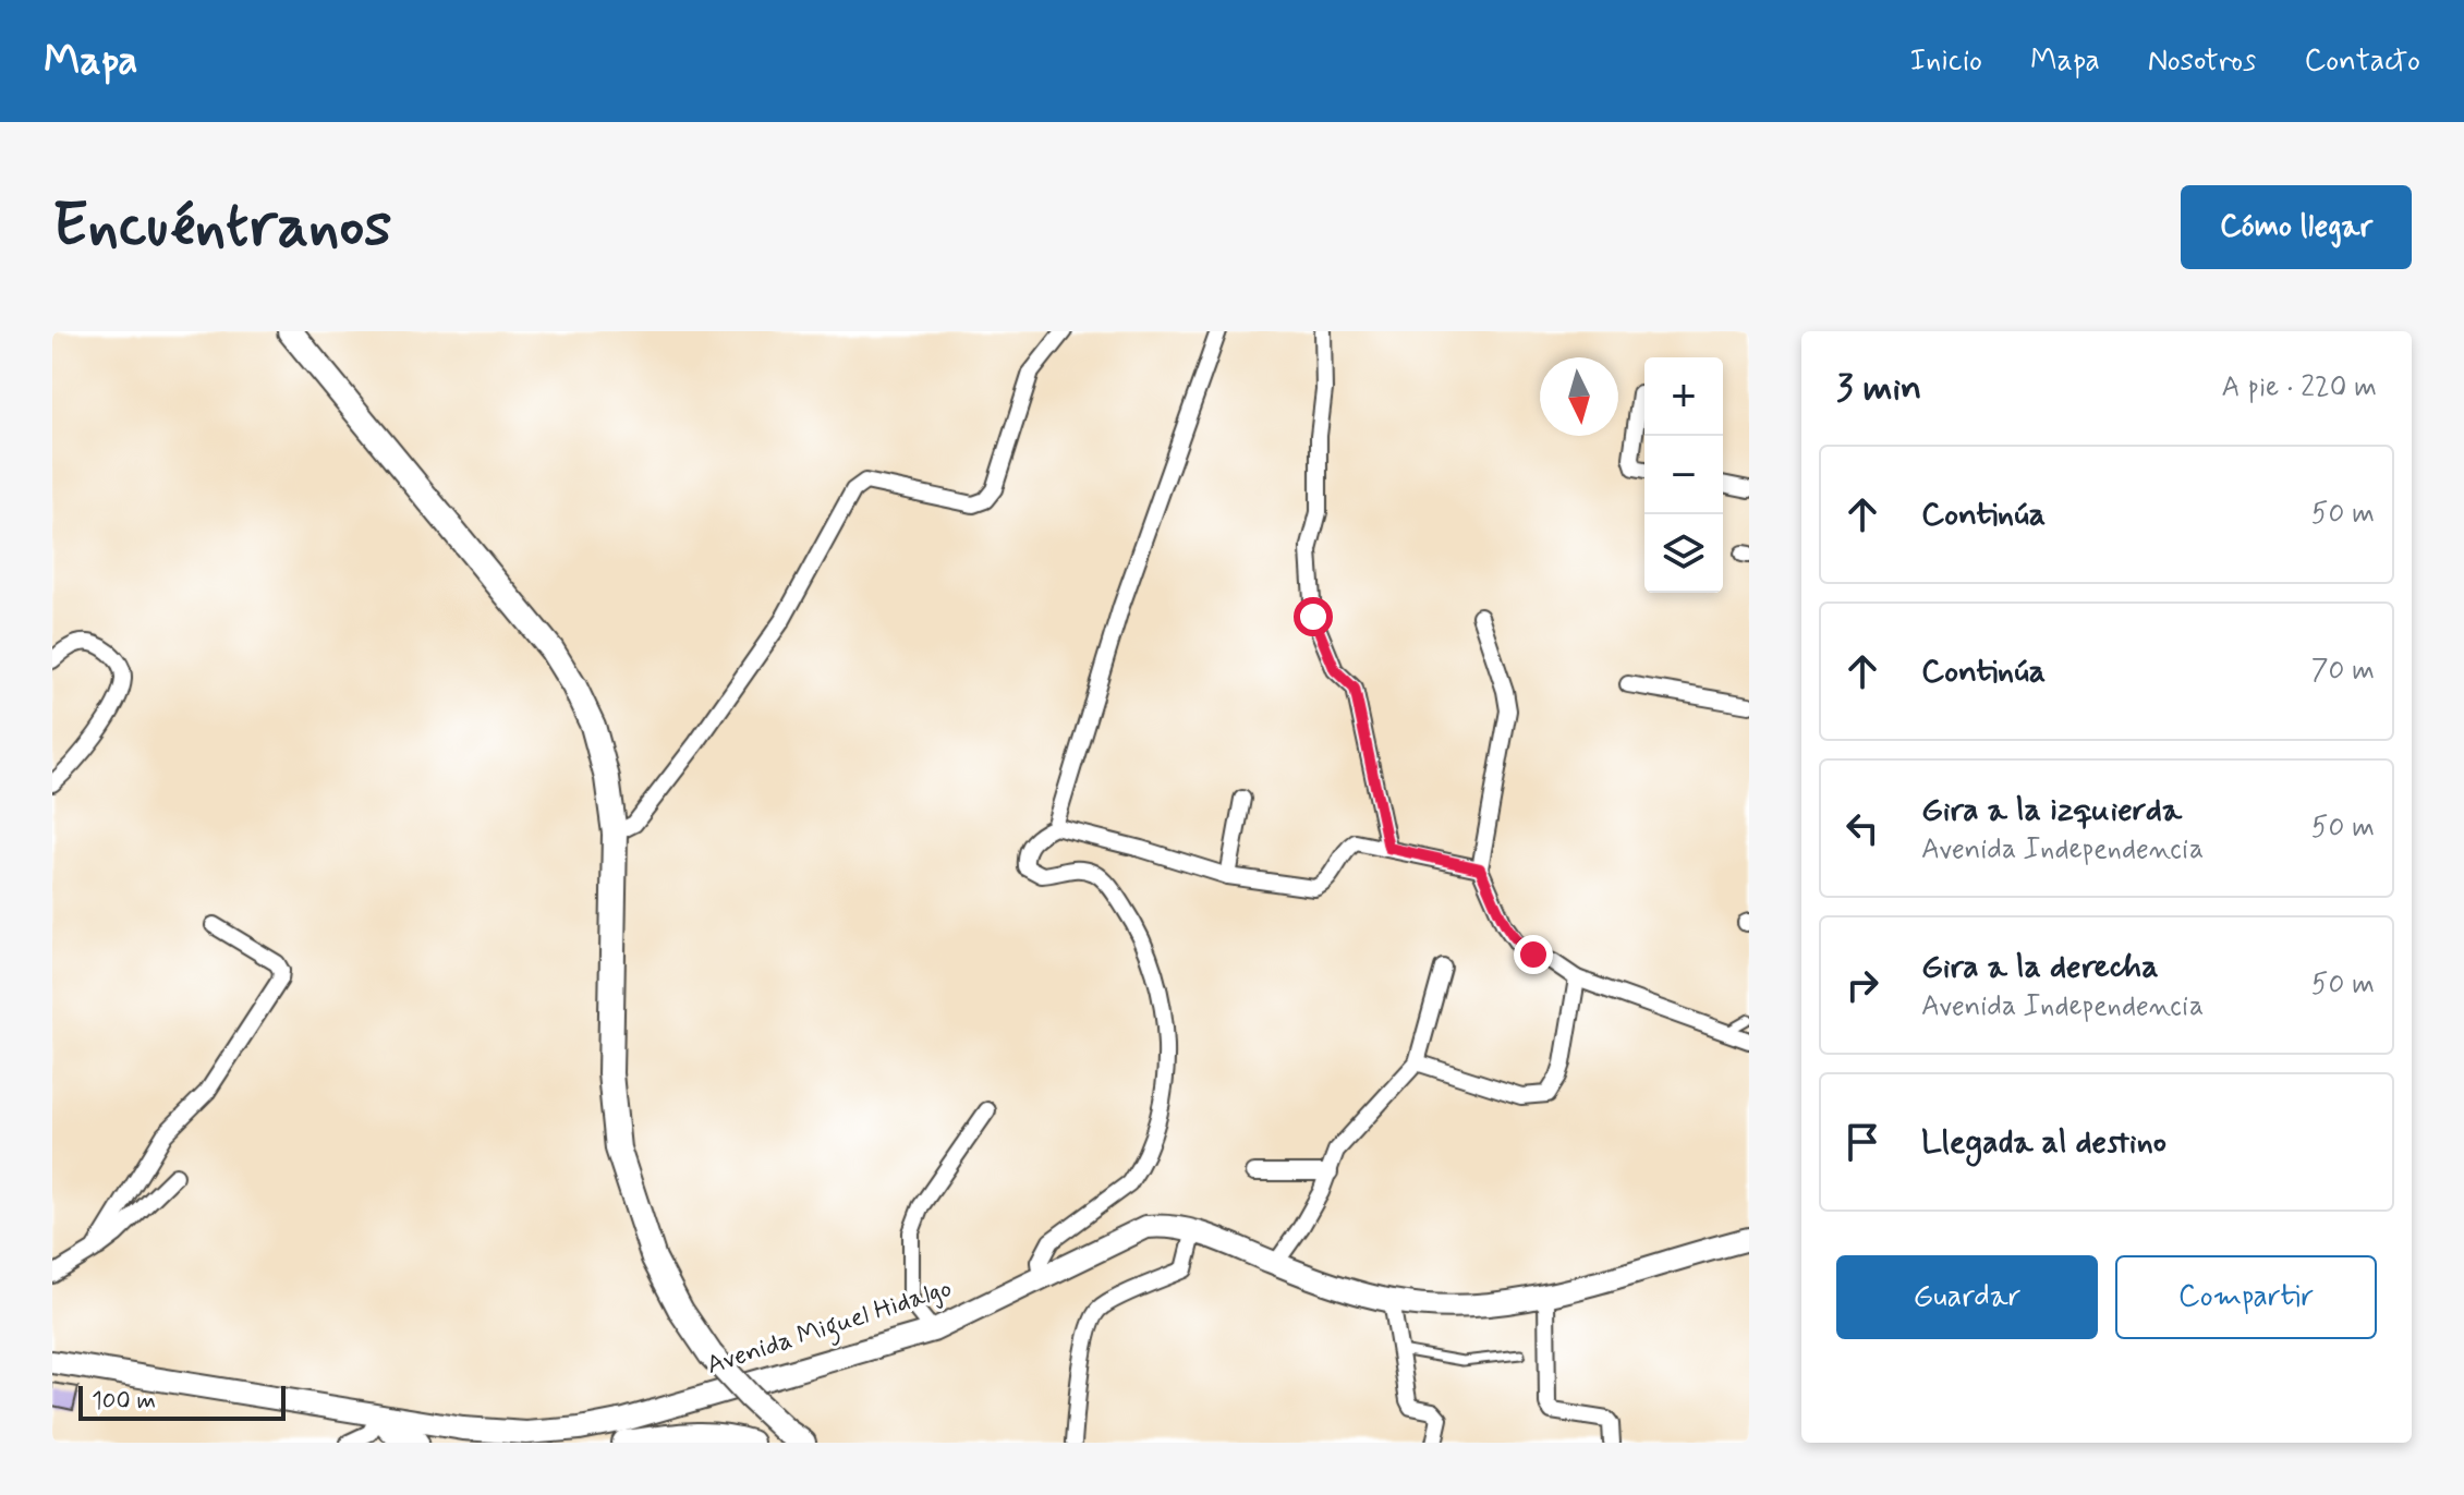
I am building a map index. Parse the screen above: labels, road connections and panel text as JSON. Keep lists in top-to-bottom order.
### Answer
{
  "streets": {
    "main road": ["Avenida Miguel Hidalgo"]
  },
  "scale_bar": "100 m",
  "north": "bottom",
  "page": {
    "header": "Mapa",
    "nav": [
      "Inicio",
      "Mapa",
      "Nosotros",
      "Contacto"
    ],
    "buttons": [
      "Cómo llegar",
      ["Guardar", "Compartir"]
    ],
    "title": "Encuéntranos",
    "heading": ["3 min", "A pie · 220 m"],
    "map_buttons": ["+", "−"],
    "list": [
      ["Continúa", "50 m"],
      ["Continúa", "70 m"],
      ["Gira a la izquierda", "Avenida Independencia", "50 m"],
      ["Gira a la derecha", "Avenida Independencia", "50 m"],
      "Llegada al destino"
    ],
    "scale": "100 m"
  }
}
